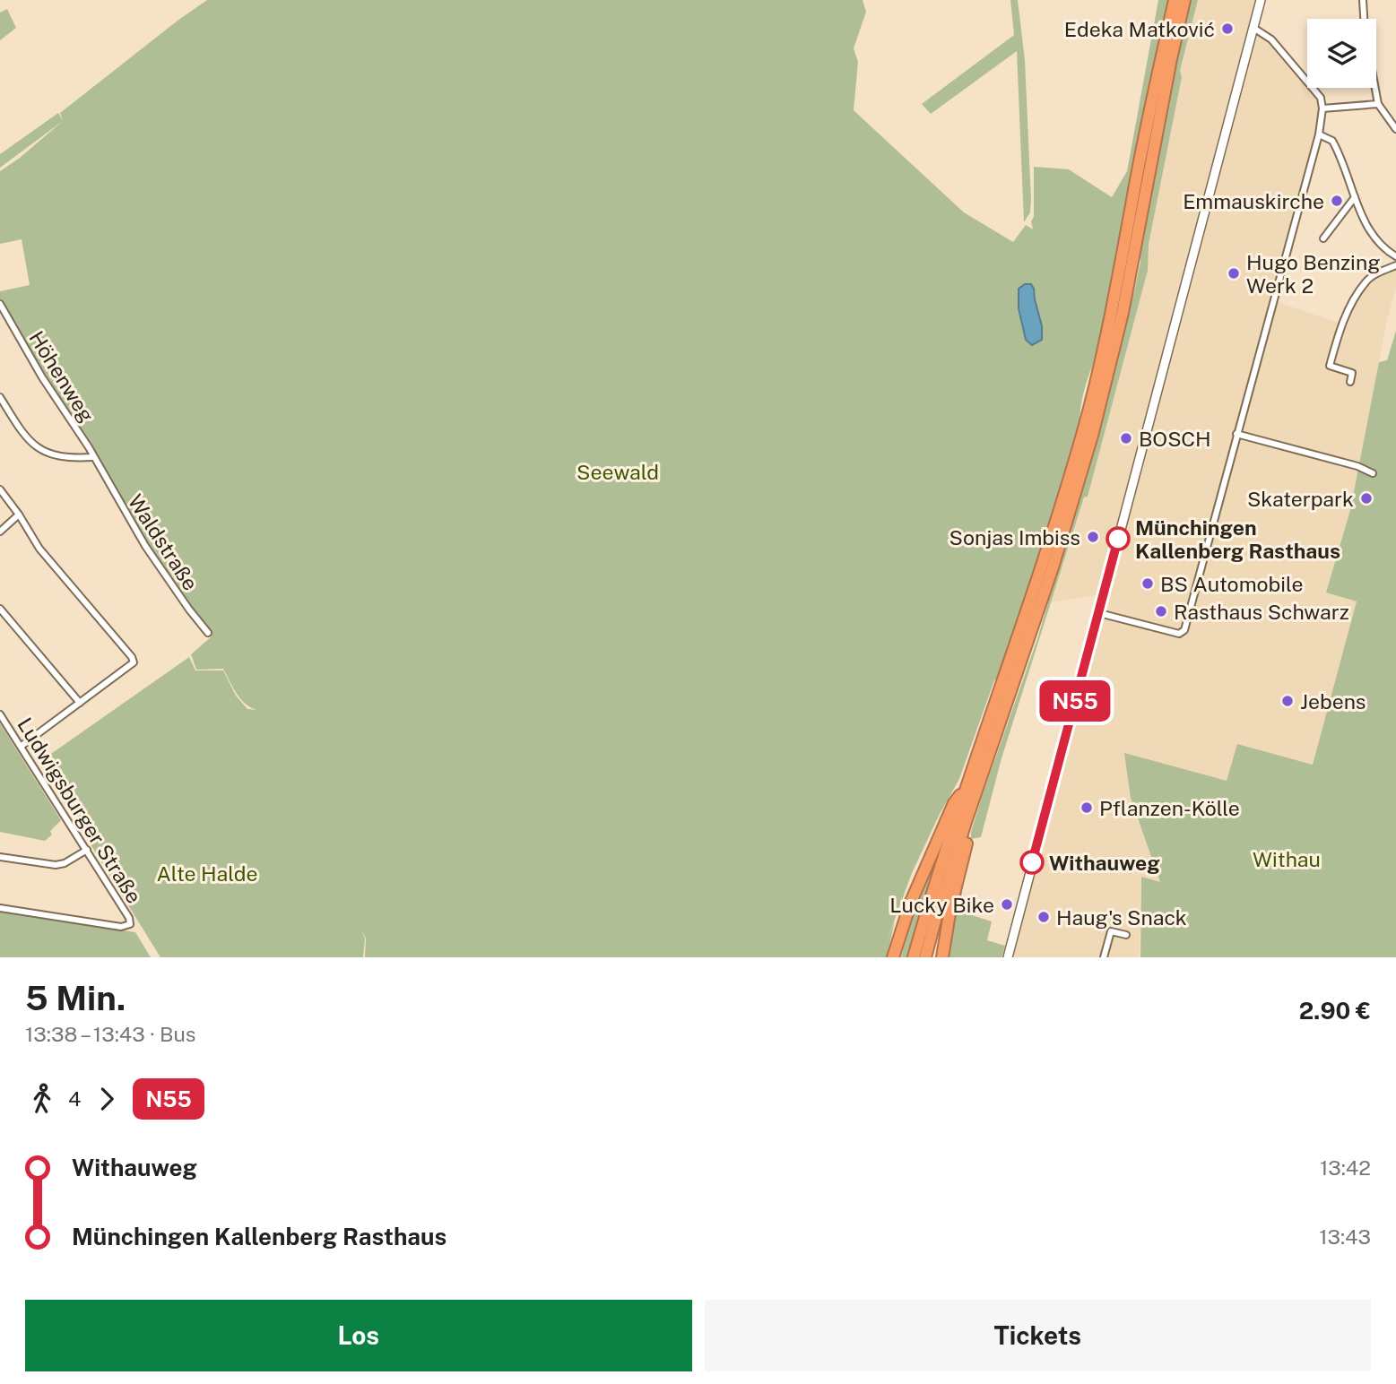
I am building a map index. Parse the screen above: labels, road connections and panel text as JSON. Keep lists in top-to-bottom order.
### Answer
{
  "streets": {
    "street": ["Höhenweg", "Waldstraße", "Ludwigsburger Straße"]
  },
  "crossings": [
    ["Höhenweg", "Waldstraße"]
  ],
  "parks": ["Seewald", "Withau", "Alte Halde"],
  "places": [
    "Edeka Matković",
    "Emmauskirche",
    "Hugo Benzing Werk 2",
    "BOSCH",
    "Skaterpark",
    "Sonjas Imbiss",
    "Münchingen Kallenberg Rasthaus",
    "BS Automobile",
    "Rasthaus Schwarz",
    "Jebens",
    "Pflanzen-Kölle",
    "Withauweg",
    "Lucky Bike",
    "Haug's Snack"
  ],
  "lines": ["bus line N55"],
  "page": {
    "on_map": "N55",
    "heading": ["5 Min.", "13:38 – 13:43 · Bus", "2.90 €"],
    "legs": ["4", "N55"],
    "list": [
      {
        "name": "Withauweg",
        "value": "13:42"
      },
      {
        "name": "Münchingen Kallenberg Rasthaus",
        "value": "13:43"
      }
    ],
    "buttons": ["Los", "Tickets"]
  }
}
